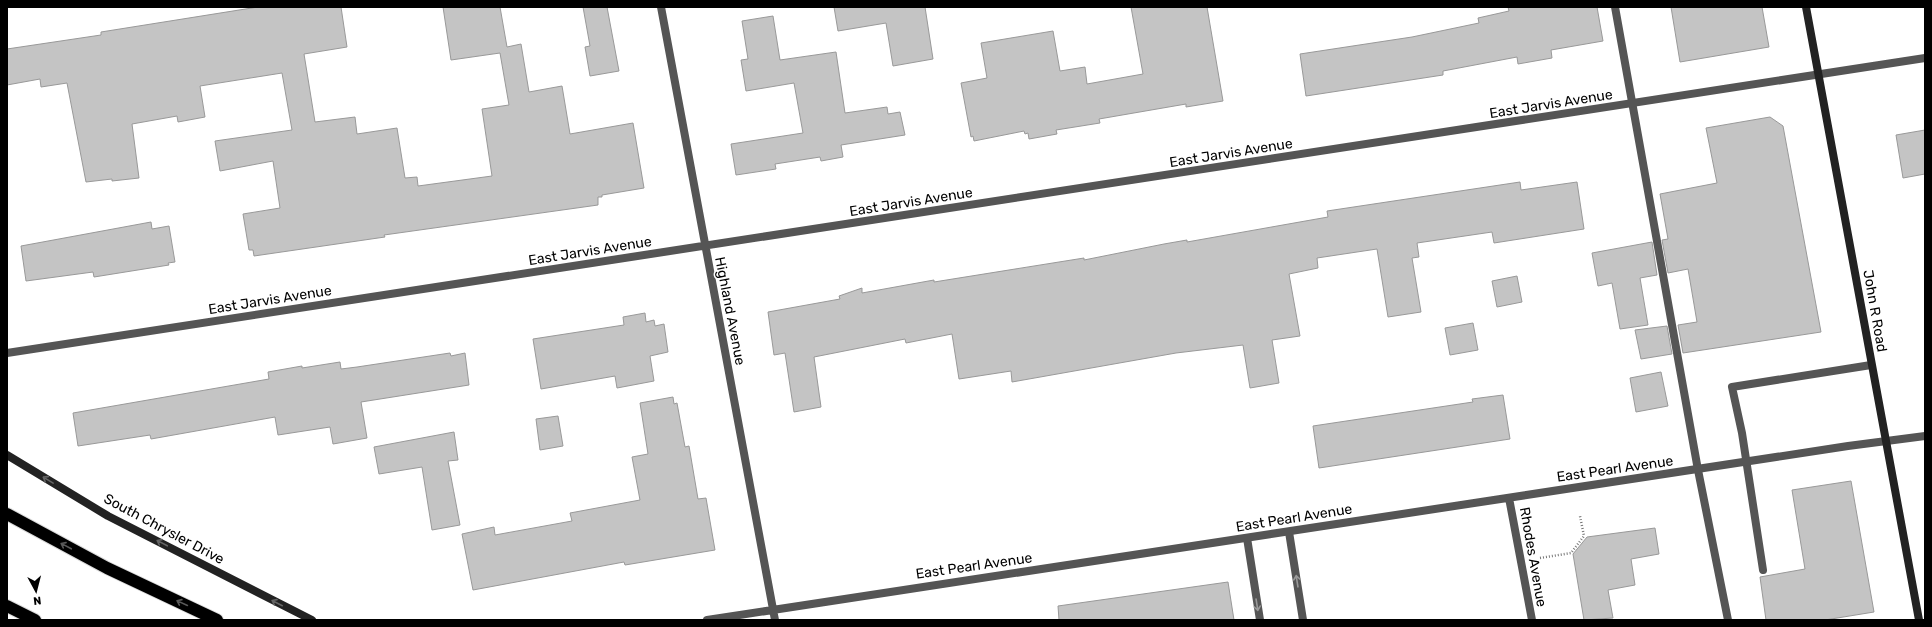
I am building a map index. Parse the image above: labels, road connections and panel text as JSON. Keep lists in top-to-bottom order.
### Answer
{
  "streets": {
    "main road": ["John R Road", "South Chrysler Drive"],
    "street": [
      "East Jarvis Avenue",
      "Highland Avenue",
      "East Pearl Avenue",
      "Rhodes Avenue"
    ]
  },
  "crossings": [
    ["East Jarvis Avenue", "Highland Avenue"],
    ["East Jarvis Avenue", "John R Road"],
    ["Highland Avenue", "East Pearl Avenue"],
    ["John R Road", "East Pearl Avenue"],
    ["East Pearl Avenue", "Rhodes Avenue"]
  ],
  "one_way": ["South Chrysler Drive"],
  "north": "bottom"
}
